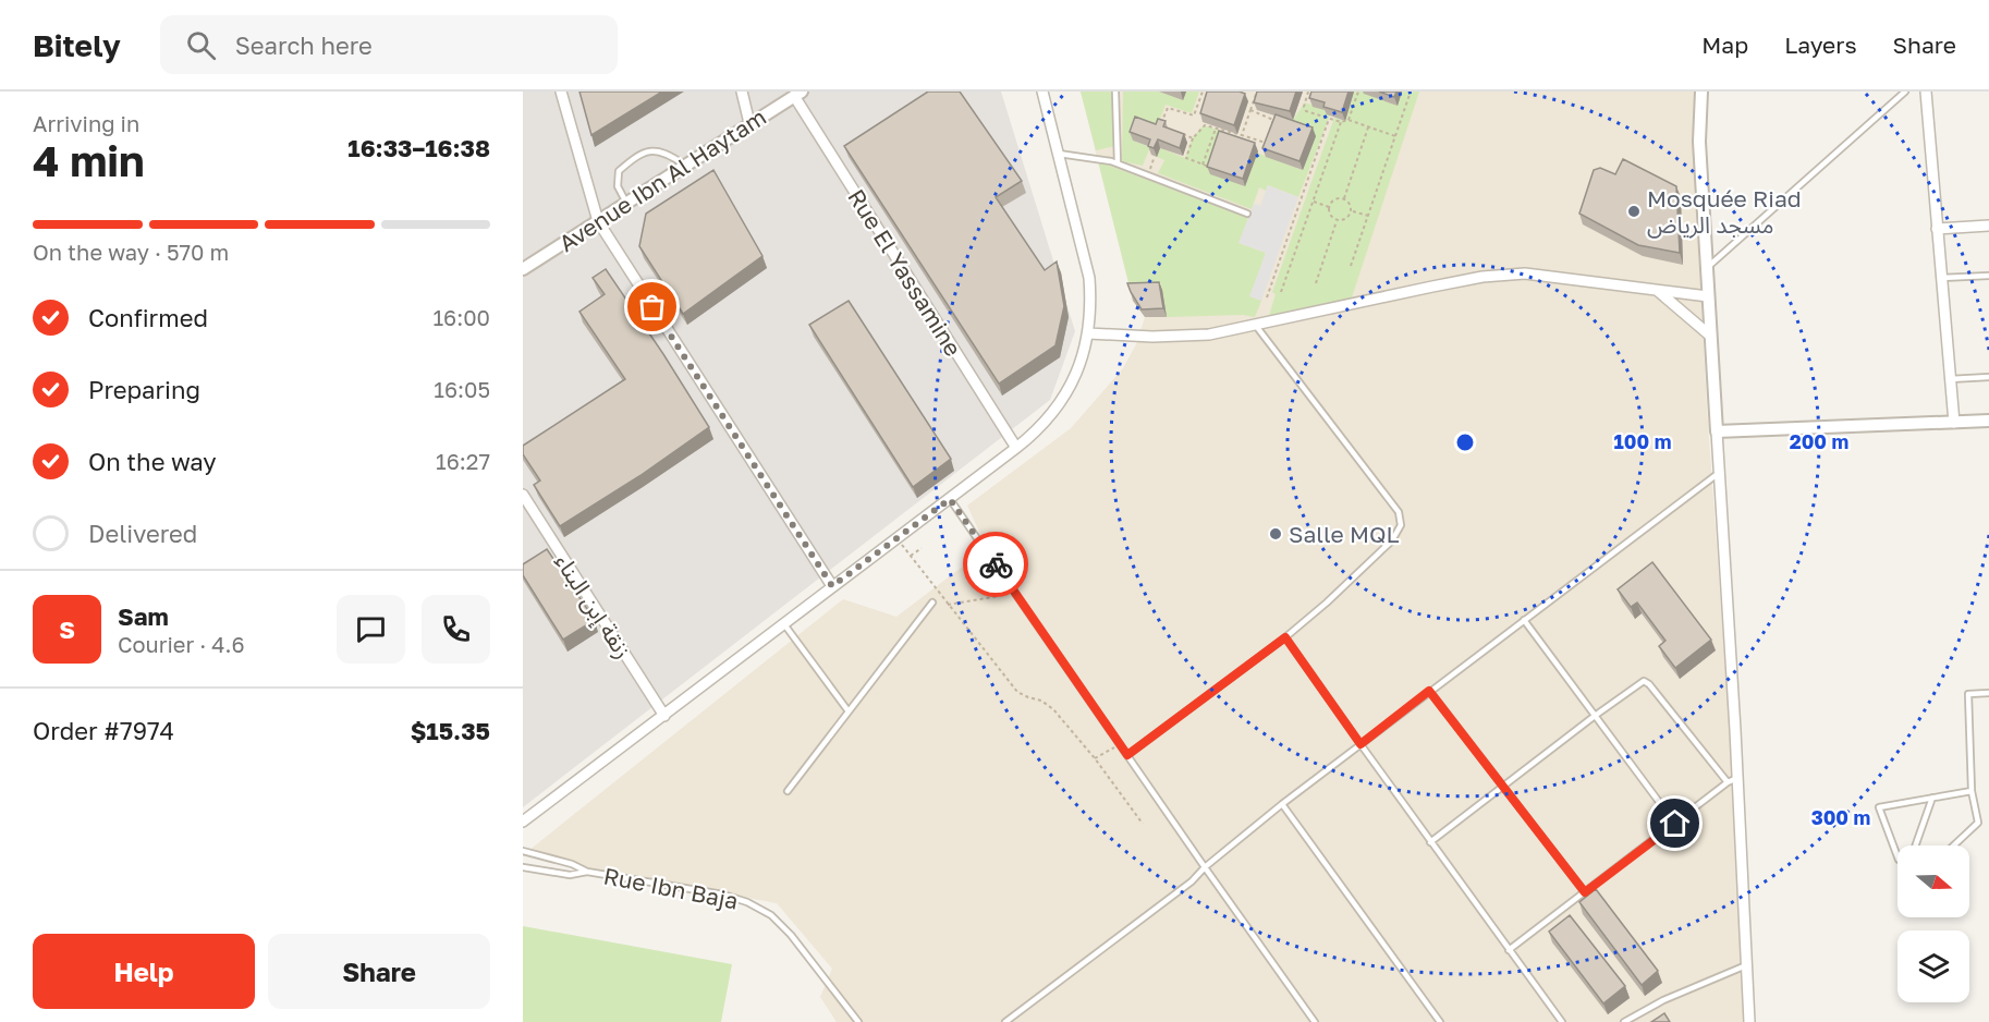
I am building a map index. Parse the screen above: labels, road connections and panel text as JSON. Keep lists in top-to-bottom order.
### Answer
{
  "streets": {
    "street": ["Avenue Ibn Al Haytam", "Rue El Yassamine", "زنقة إبن البناء"],
    "lane": ["Rue Ibn Baja"]
  },
  "crossings": [
    ["Avenue Ibn Al Haytam", "Rue El Yassamine"]
  ],
  "places": ["Mosquée Riad مسجد الرياض", "Salle MQL"],
  "north": "right",
  "page": {
    "header": "Bitely",
    "search": "Search here",
    "nav": ["Map", "Layers", "Share"],
    "heading": ["4 min", "Arriving in", "16:33–16:38"],
    "panel": [
      "Sam",
      "Courier · 4.6",
      "Order #7974",
      "$15.35"
    ],
    "bar": "On the way · 570 m",
    "list": [
      ["Confirmed", "16:00"],
      ["Preparing", "16:05"],
      ["On the way", "16:27"],
      "Delivered"
    ],
    "round": "S",
    "buttons": ["Help", "Share"]
  },
  "rings": ["100 m", "200 m", "300 m"]
}
